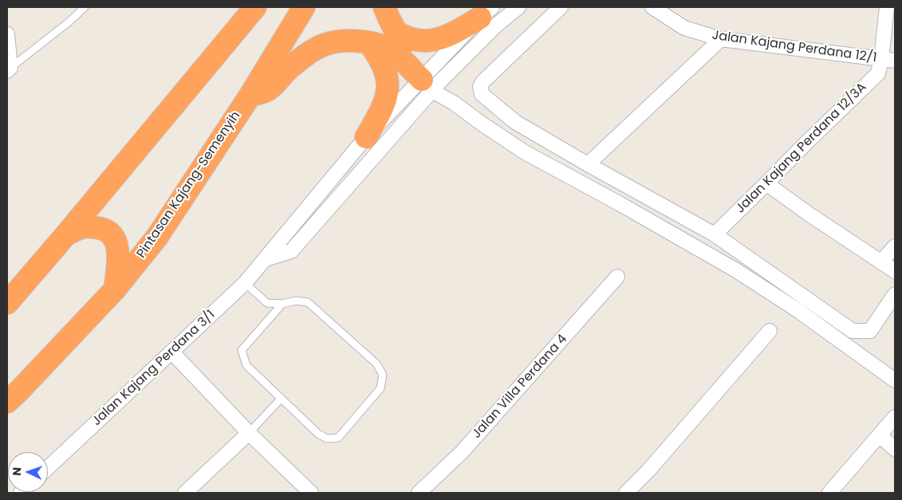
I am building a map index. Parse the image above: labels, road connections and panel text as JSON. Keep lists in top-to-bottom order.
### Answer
{
  "streets": {
    "highway": ["Pintasan Kajang-Semenyih"],
    "street": [
      "Jalan Kajang Perdana 12/1",
      "Jalan Kajang Perdana 12/3A",
      "Jalan Kajang Perdana 3/1",
      "Jalan Villa Perdana 4"
    ]
  },
  "crossings": [
    ["Jalan Kajang Perdana 12/1", "Jalan Kajang Perdana 12/3A"]
  ],
  "north": "left"
}
